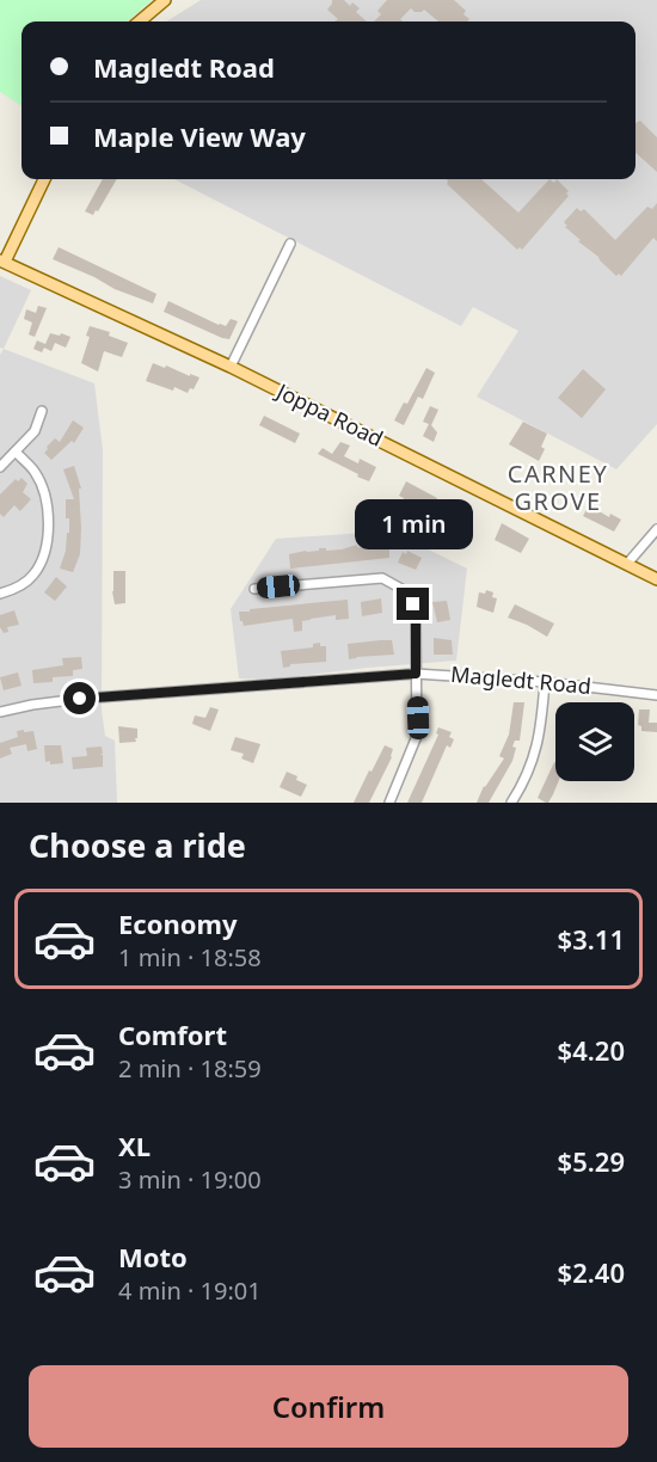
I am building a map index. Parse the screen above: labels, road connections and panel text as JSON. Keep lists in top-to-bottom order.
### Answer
{
  "streets": {
    "main road": ["Joppa Road"],
    "street": ["Magledt Road"]
  },
  "districts": ["CARNEY GROVE"],
  "page": {
    "banner": ["Magledt Road", "Maple View Way"],
    "bubble": "1 min",
    "heading": "Choose a ride",
    "list": [
      {
        "name": "Economy",
        "note": "1 min · 18:58",
        "value": "$3.11"
      },
      {
        "name": "Comfort",
        "note": "2 min · 18:59",
        "value": "$4.20"
      },
      {
        "name": "XL",
        "note": "3 min · 19:00",
        "value": "$5.29"
      },
      {
        "name": "Moto",
        "note": "4 min · 19:01",
        "value": "$2.40"
      }
    ],
    "buttons": "Confirm"
  }
}
